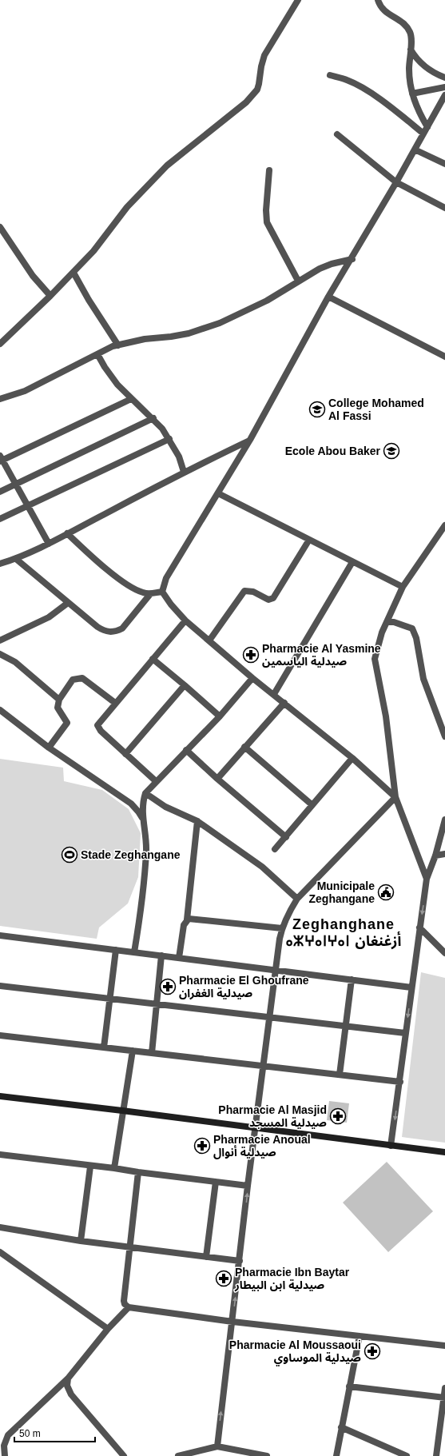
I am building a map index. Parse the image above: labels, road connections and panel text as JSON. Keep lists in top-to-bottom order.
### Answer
{
  "districts": ["Zeghanghane ⴰⵣⵖⴰⵏⵖⴰⵏ أزغنغان"],
  "places": {
    "school or university": ["College Mohamed Al Fassi", "Ecole Abou Baker"],
    "pharmacy": [
      "Pharmacie Al Yasmine صيدلية الياسمين",
      "Pharmacie El Ghoufrane صيدلية الغفران",
      "Pharmacie Al Masjid صيدلية المسجد",
      "Pharmacie Anoual صيدلية أنوال",
      "Pharmacie Ibn Baytar صيدلية ابن البيطار",
      "Pharmacie Al Moussaoui صيدلية الموساوي"
    ],
    "sports": ["Stade Zeghangane"],
    "public building": ["Municipale Zeghangane"]
  },
  "scale_bar": "50 m"
}
